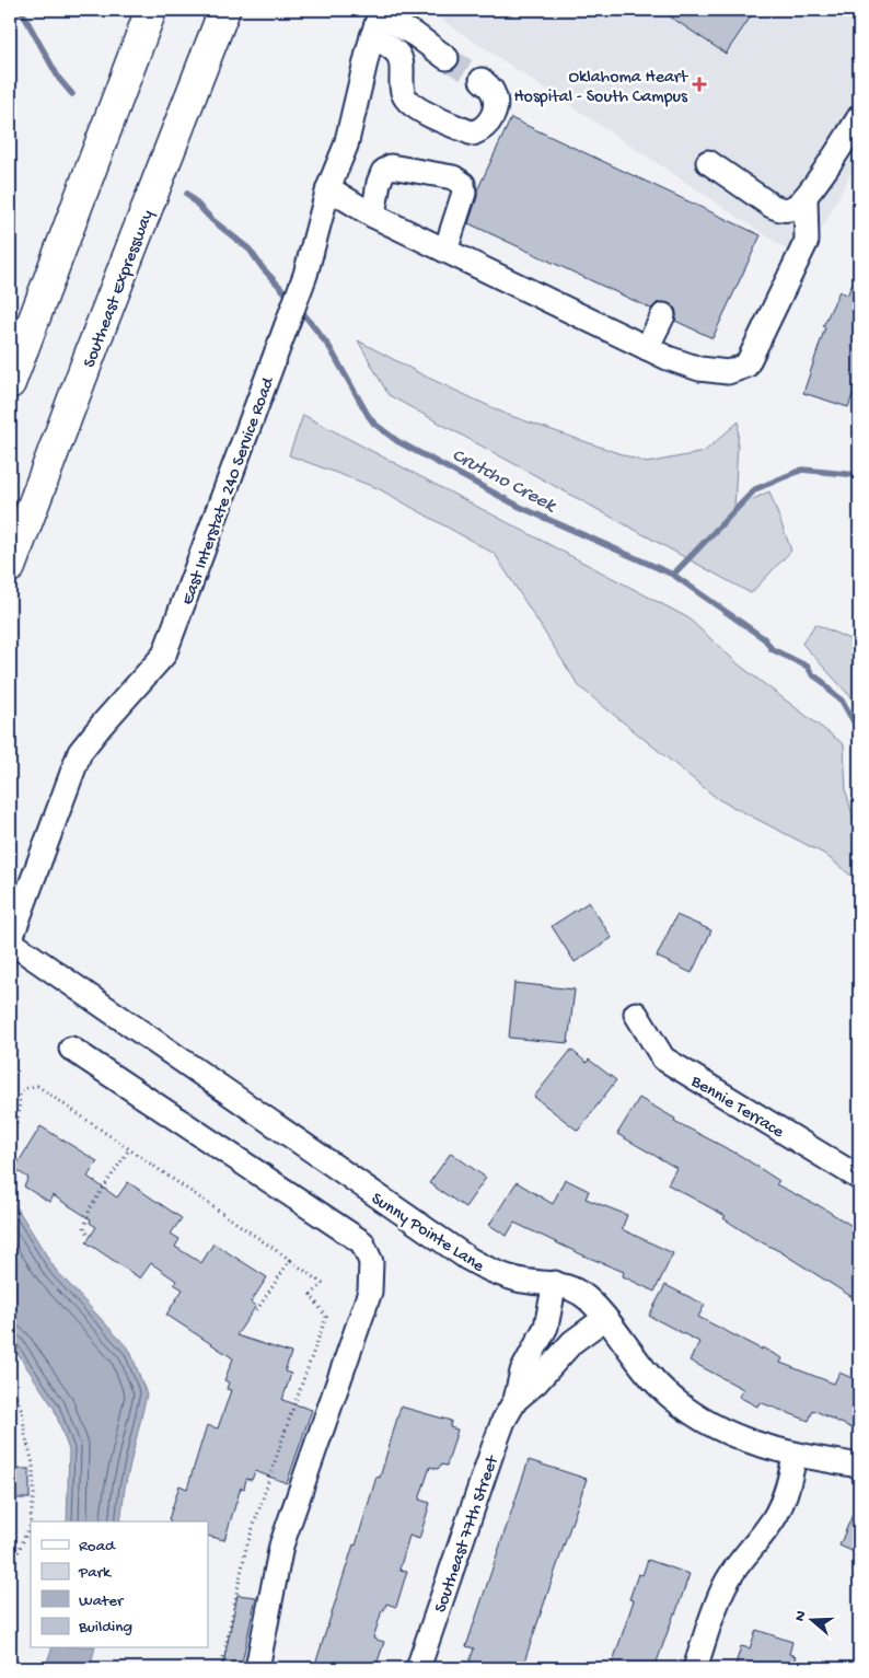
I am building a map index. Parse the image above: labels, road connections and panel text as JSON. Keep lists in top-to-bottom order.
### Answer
{
  "streets": {
    "highway": ["Southeast Expressway"],
    "street": [
      "East Interstate 240 Service Road",
      "Bennie Terrace",
      "Sunny Pointe Lane",
      "Southeast 77th Street"
    ]
  },
  "crossings": [
    ["East Interstate 240 Service Road", "Sunny Pointe Lane"],
    ["Sunny Pointe Lane", "Southeast 77th Street"]
  ],
  "water": ["Crutcho Creek"],
  "places": {
    "health": ["Oklahoma Heart Hospital - South Campus"]
  },
  "legend": [
    "Road",
    "Park",
    "Water",
    "Building"
  ],
  "north": "left"
}
